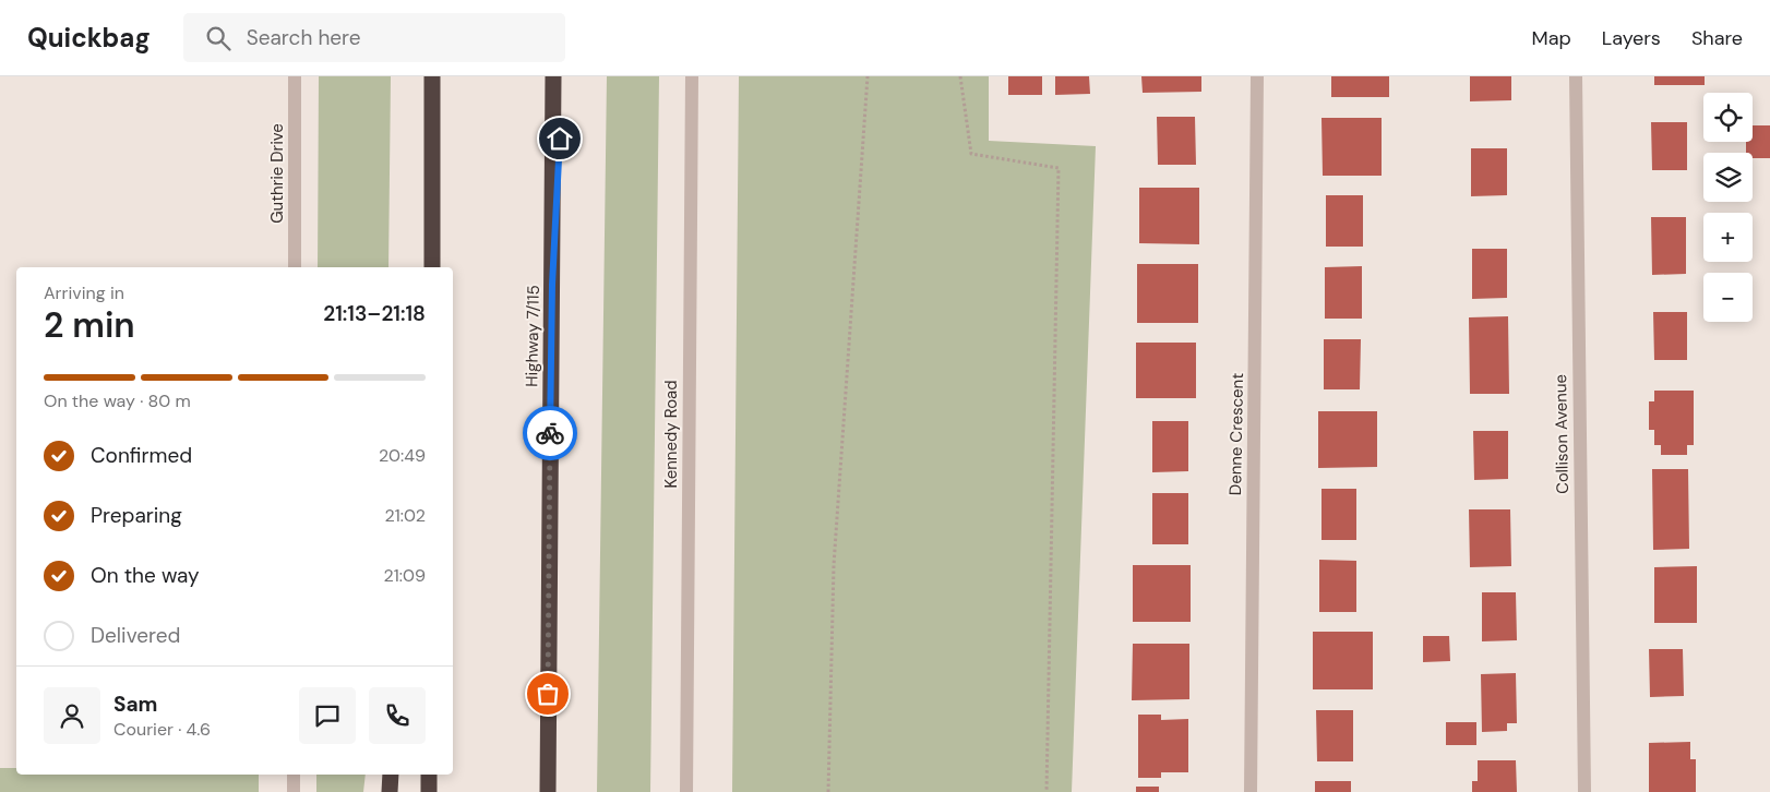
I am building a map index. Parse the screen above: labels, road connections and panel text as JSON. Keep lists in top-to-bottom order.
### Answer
{
  "streets": {
    "highway": ["Highway 7/115"],
    "street": [
      "Guthrie Drive",
      "Kennedy Road",
      "Denne Crescent",
      "Collison Avenue"
    ]
  },
  "page": {
    "header": "Quickbag",
    "search": "Search here",
    "nav": ["Map", "Layers", "Share"],
    "map_buttons": ["+", "−"],
    "heading": ["2 min", "Arriving in", "21:13–21:18"],
    "panel": ["Sam", "Courier · 4.6"],
    "bar": "On the way · 80 m",
    "list": [
      ["Confirmed", "20:49"],
      ["Preparing", "21:02"],
      ["On the way", "21:09"],
      "Delivered"
    ]
  }
}
